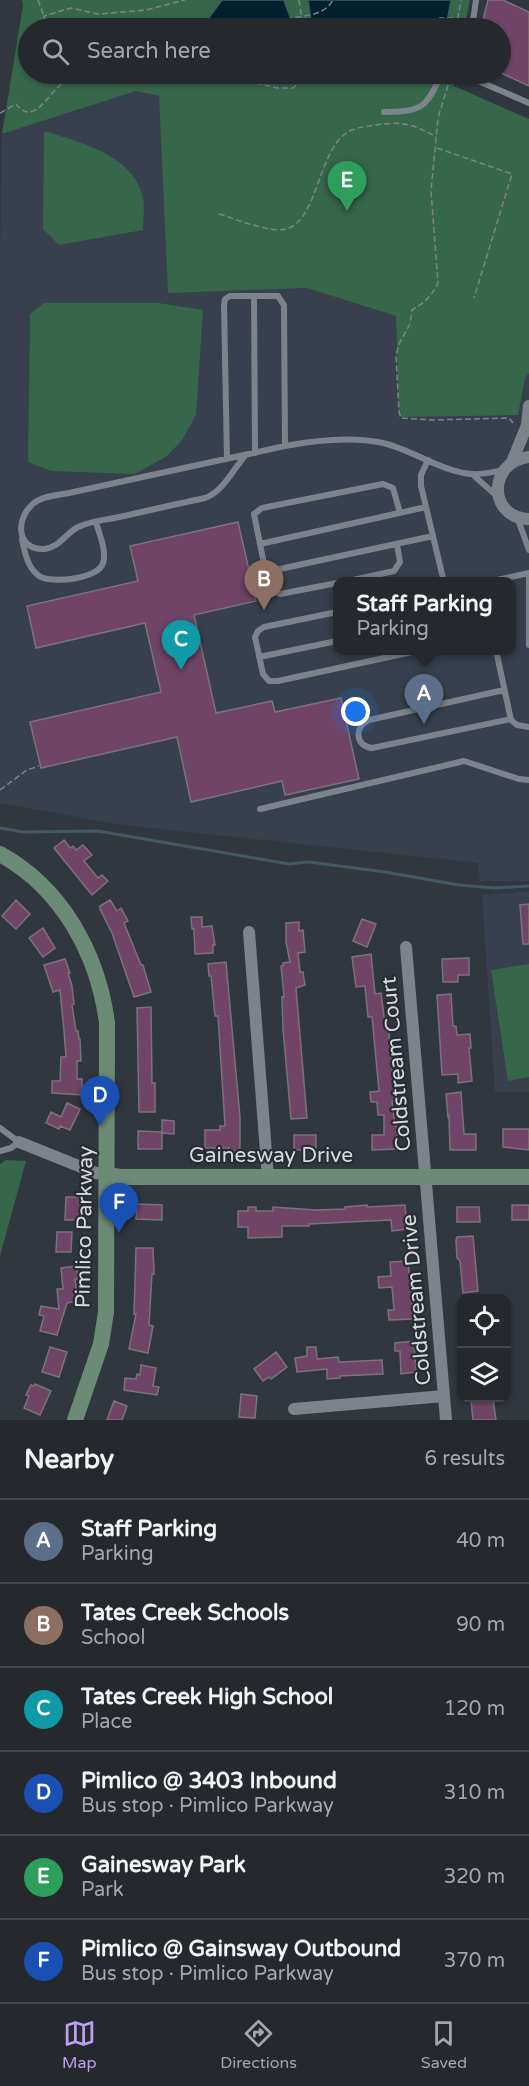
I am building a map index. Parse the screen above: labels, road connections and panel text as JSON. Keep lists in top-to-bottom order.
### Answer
{
  "streets": {
    "street": [
      "Coldstream Court",
      "Gainesway Drive",
      "Pimlico Parkway",
      "Coldstream Drive"
    ]
  },
  "crossings": [
    ["Coldstream Court", "Gainesway Drive"],
    ["Coldstream Court", "Coldstream Drive"],
    ["Gainesway Drive", "Pimlico Parkway"],
    ["Gainesway Drive", "Coldstream Drive"]
  ],
  "page": {
    "search": "Search here",
    "pins": [
      "E",
      "B",
      "C",
      "A",
      "D",
      "F"
    ],
    "popup": ["Staff Parking", "Parking"],
    "heading": ["Nearby", "6 results"],
    "list": [
      {
        "mark": "A",
        "name": "Staff Parking",
        "note": "Parking",
        "value": "40 m"
      },
      {
        "mark": "B",
        "name": "Tates Creek Schools",
        "note": "School",
        "value": "90 m"
      },
      {
        "mark": "C",
        "name": "Tates Creek High School",
        "note": "Place",
        "value": "120 m"
      },
      {
        "mark": "D",
        "name": "Pimlico @ 3403 Inbound",
        "note": "Bus stop · Pimlico Parkway",
        "value": "310 m"
      },
      {
        "mark": "E",
        "name": "Gainesway Park",
        "note": "Park",
        "value": "320 m"
      },
      {
        "mark": "F",
        "name": "Pimlico @ Gainsway Outbound",
        "note": "Bus stop · Pimlico Parkway",
        "value": "370 m"
      }
    ],
    "nav": ["Map", "Directions", "Saved"]
  }
}
